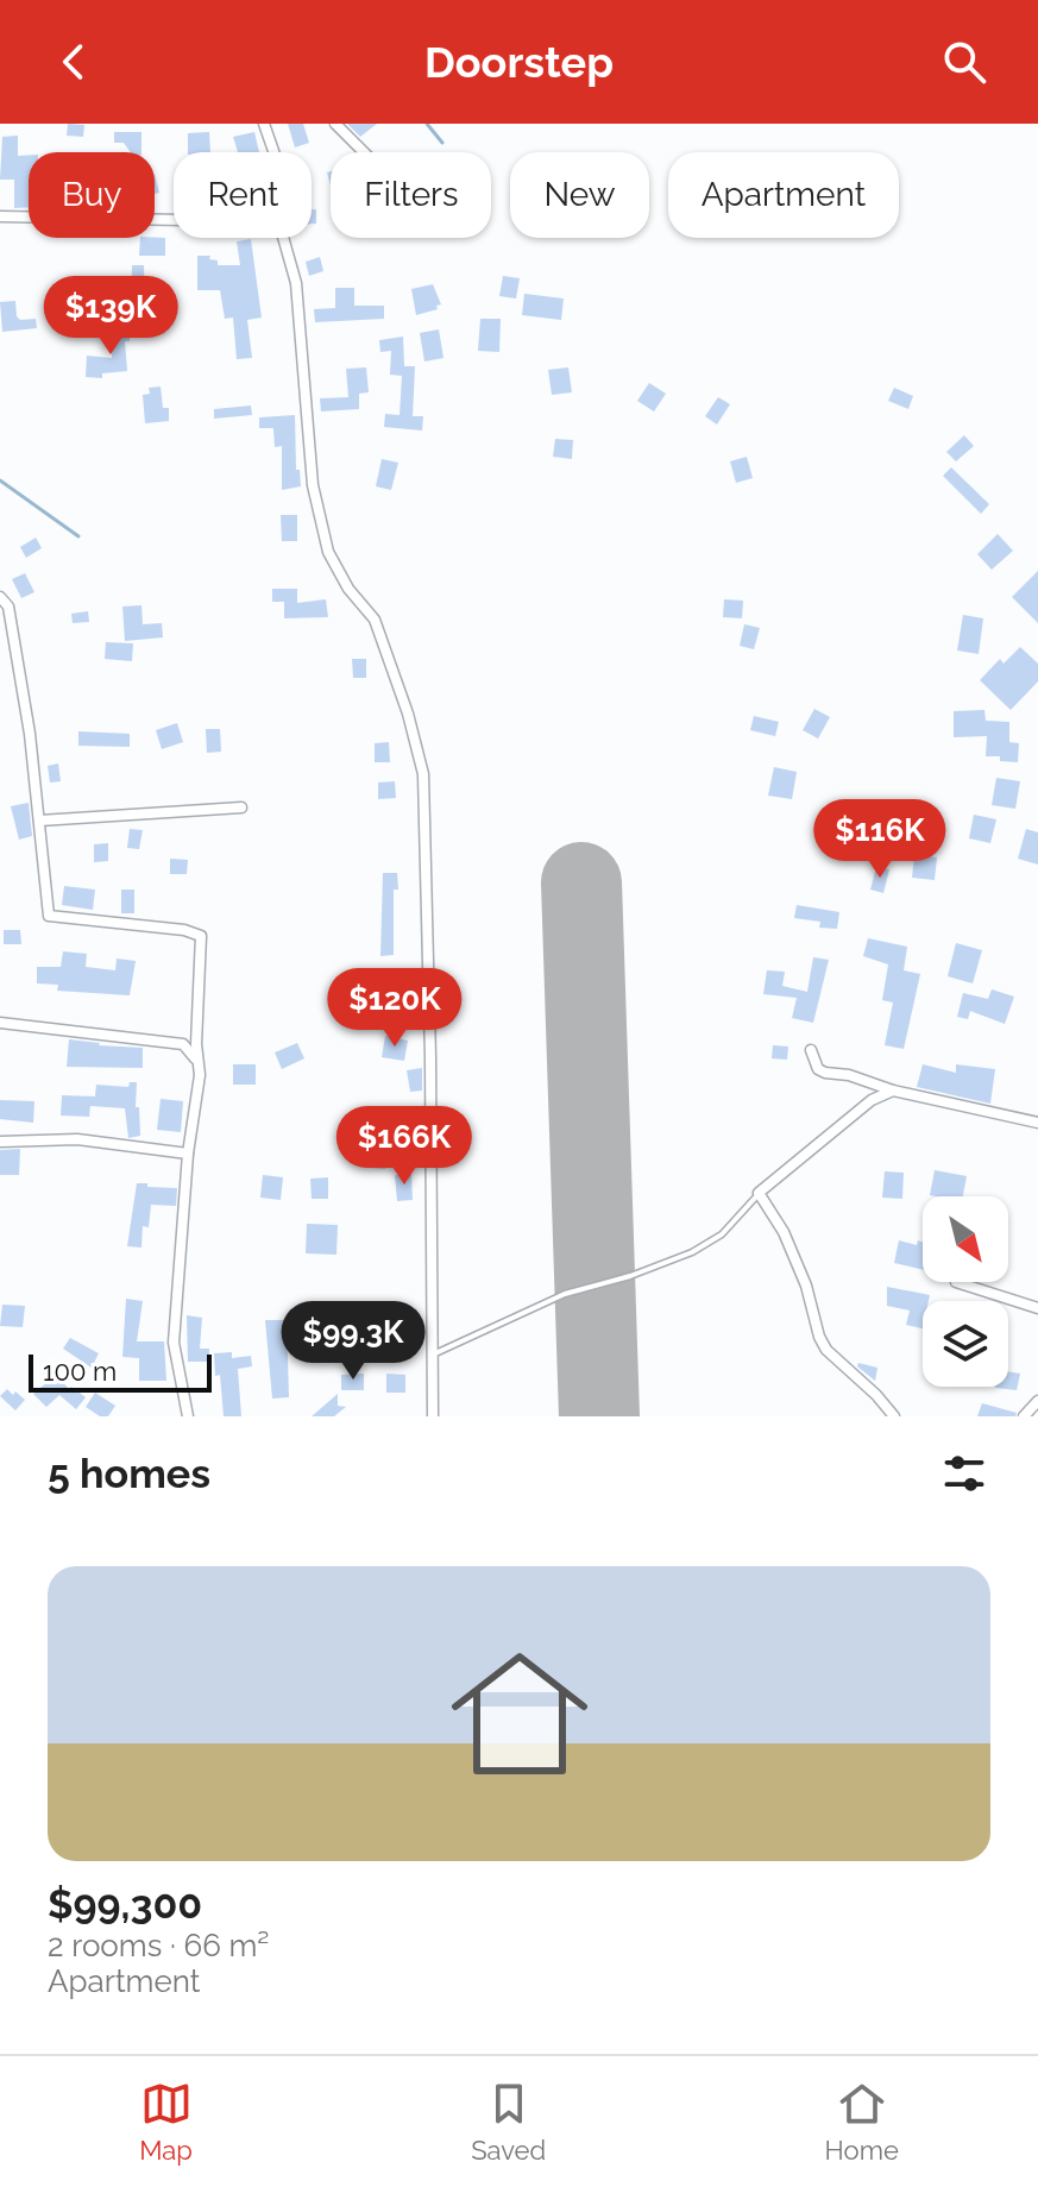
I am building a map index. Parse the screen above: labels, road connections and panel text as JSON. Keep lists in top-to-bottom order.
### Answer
{
  "scale_bar": "100 m",
  "north": "bottom right",
  "page": {
    "header": "Doorstep",
    "chip": [
      "Buy",
      "Rent",
      "Filters",
      "New",
      "Apartment"
    ],
    "price": [
      "$139K",
      "$116K",
      "$120K",
      "$166K",
      "$99.3K"
    ],
    "scale": "100 m",
    "heading": "5 homes",
    "list": [
      {
        "name": "$99,300",
        "note": "2 rooms · 66 m² · Apartment"
      }
    ],
    "tabs": ["Map", "Saved", "Home"]
  }
}
